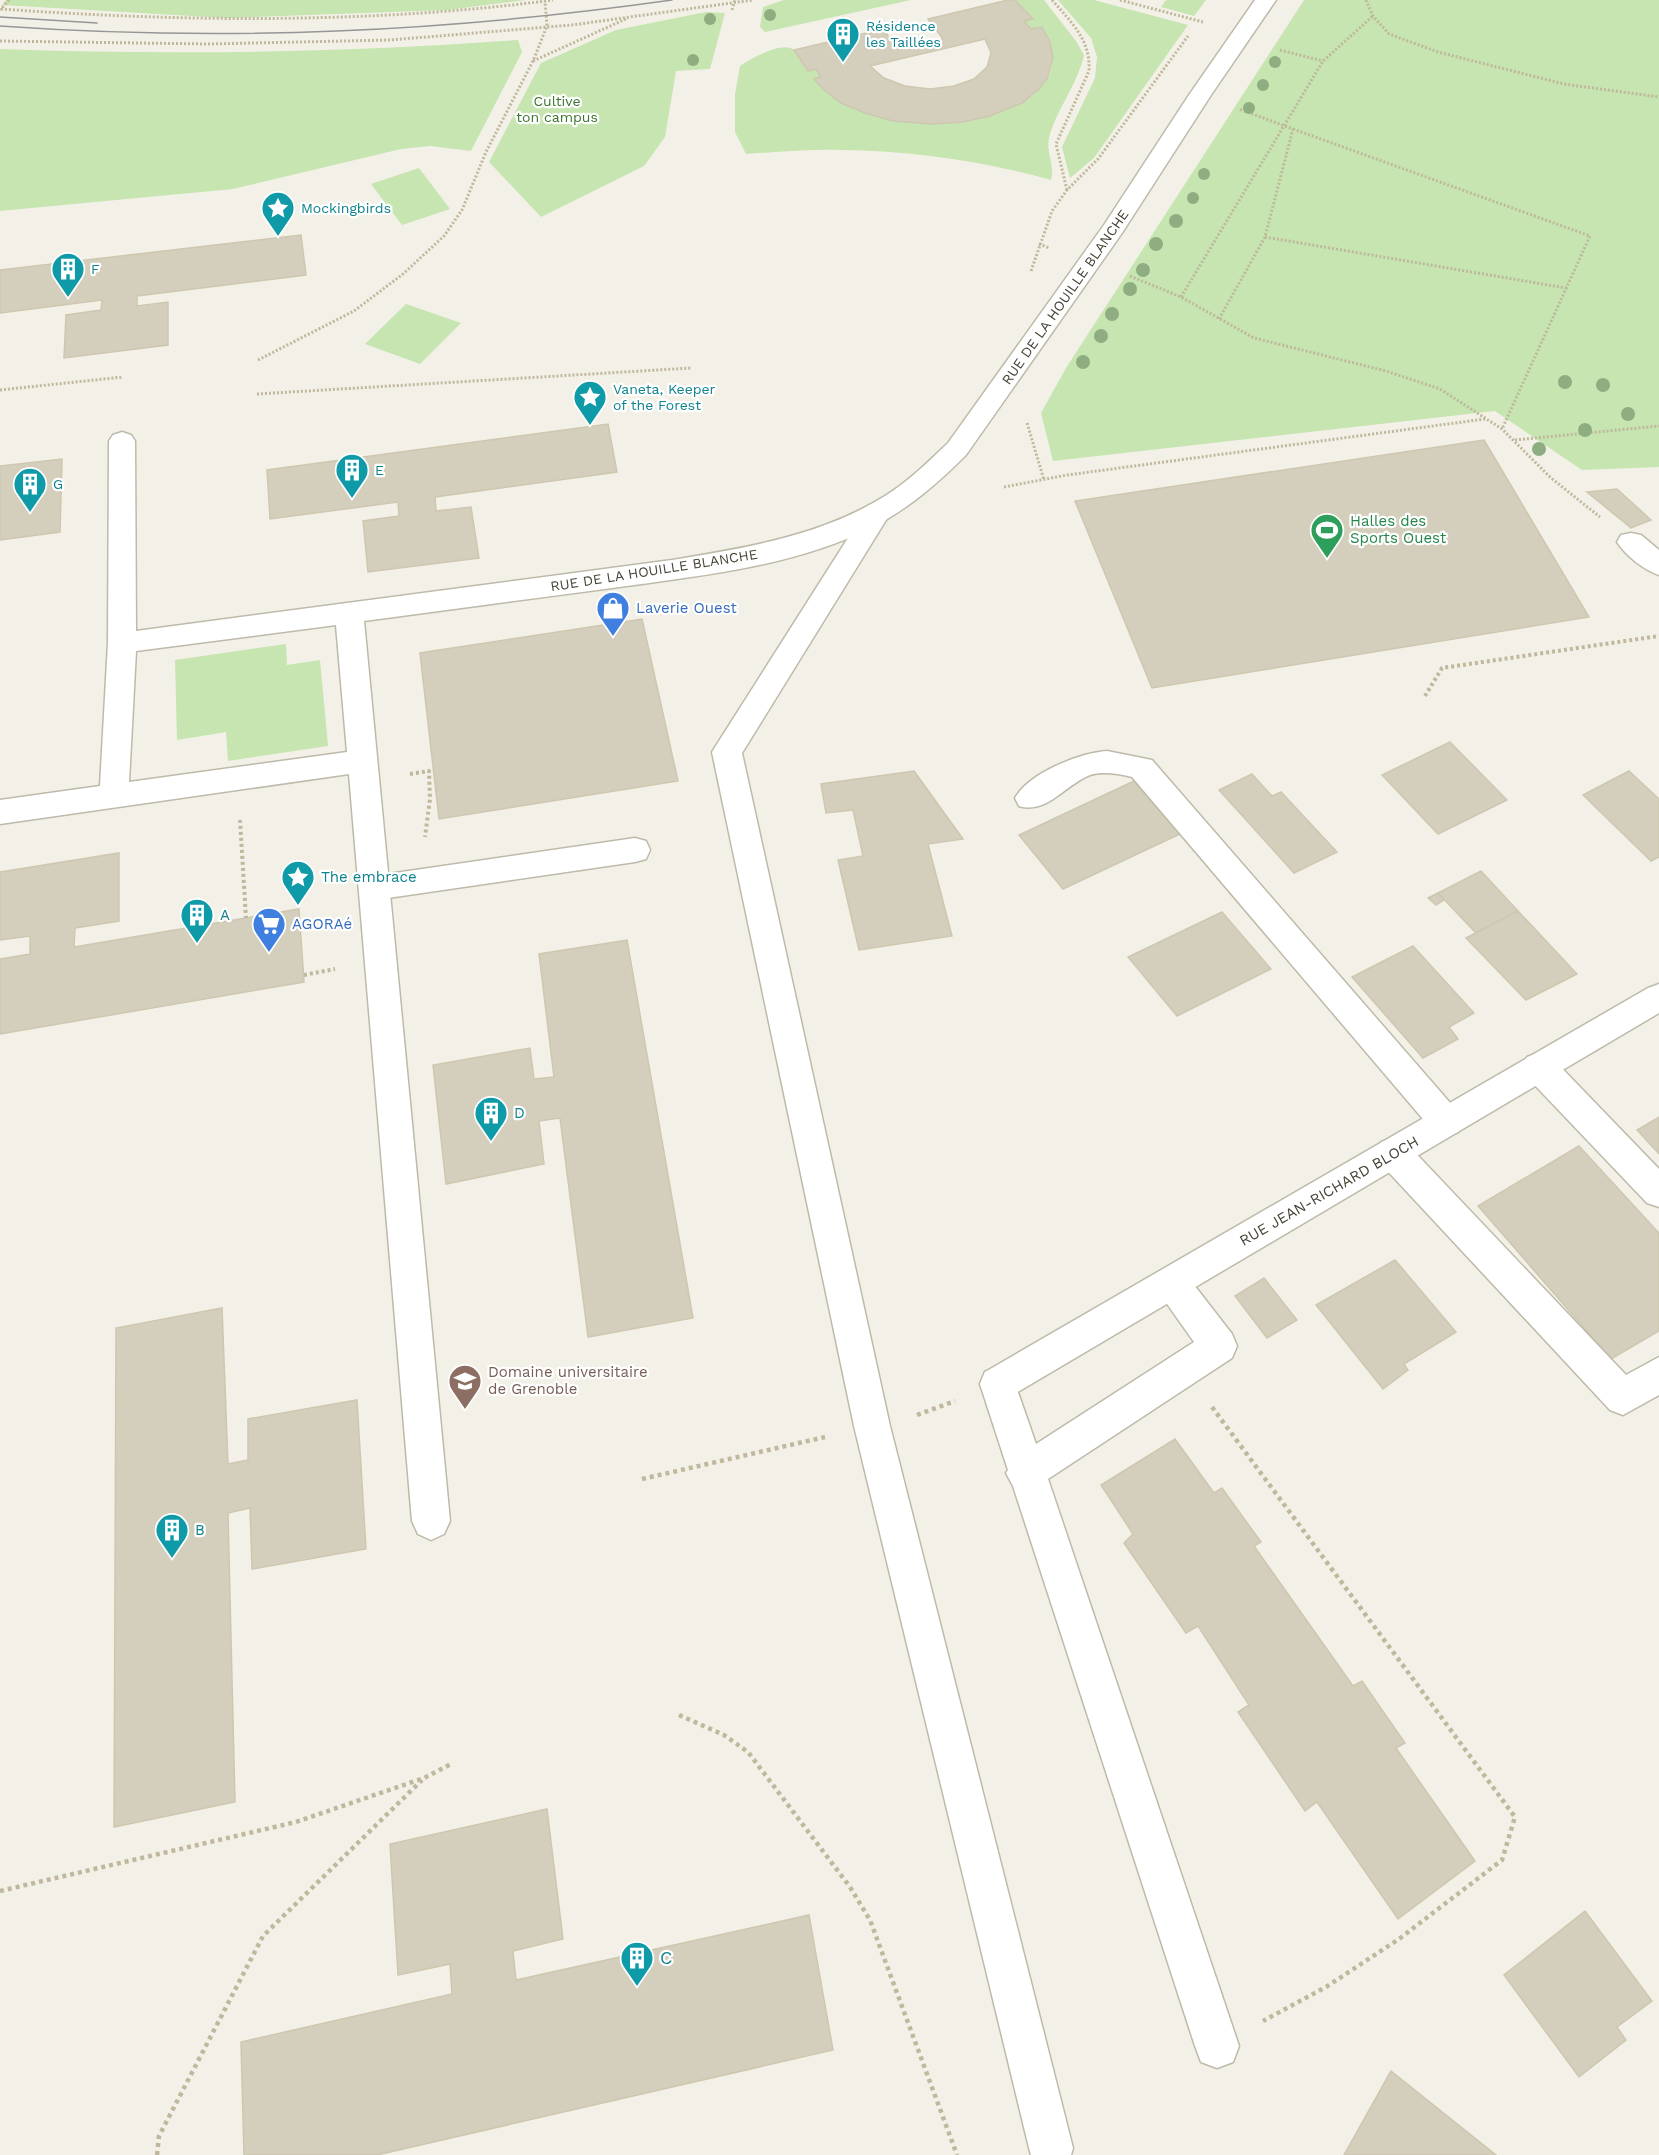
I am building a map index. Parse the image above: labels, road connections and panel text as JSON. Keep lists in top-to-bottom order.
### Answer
{
  "streets": {
    "street": ["RUE DE LA HOUILLE BLANCHE", "RUE JEAN-RICHARD BLOCH"]
  },
  "parks": ["Cultive ton campus"],
  "places": {
    "building": [
      "Résidence les Taillées",
      "F",
      "E",
      "G",
      "A",
      "D",
      "B",
      "C"
    ],
    "place": ["Mockingbirds", "Vaneta, Keeper of the Forest", "The embrace"],
    "sports": ["Halles des Sports Ouest"],
    "shop": ["Laverie Ouest"],
    "supermarket": ["AGORAé"],
    "school or university": ["Domaine universitaire de Grenoble"]
  }
}
